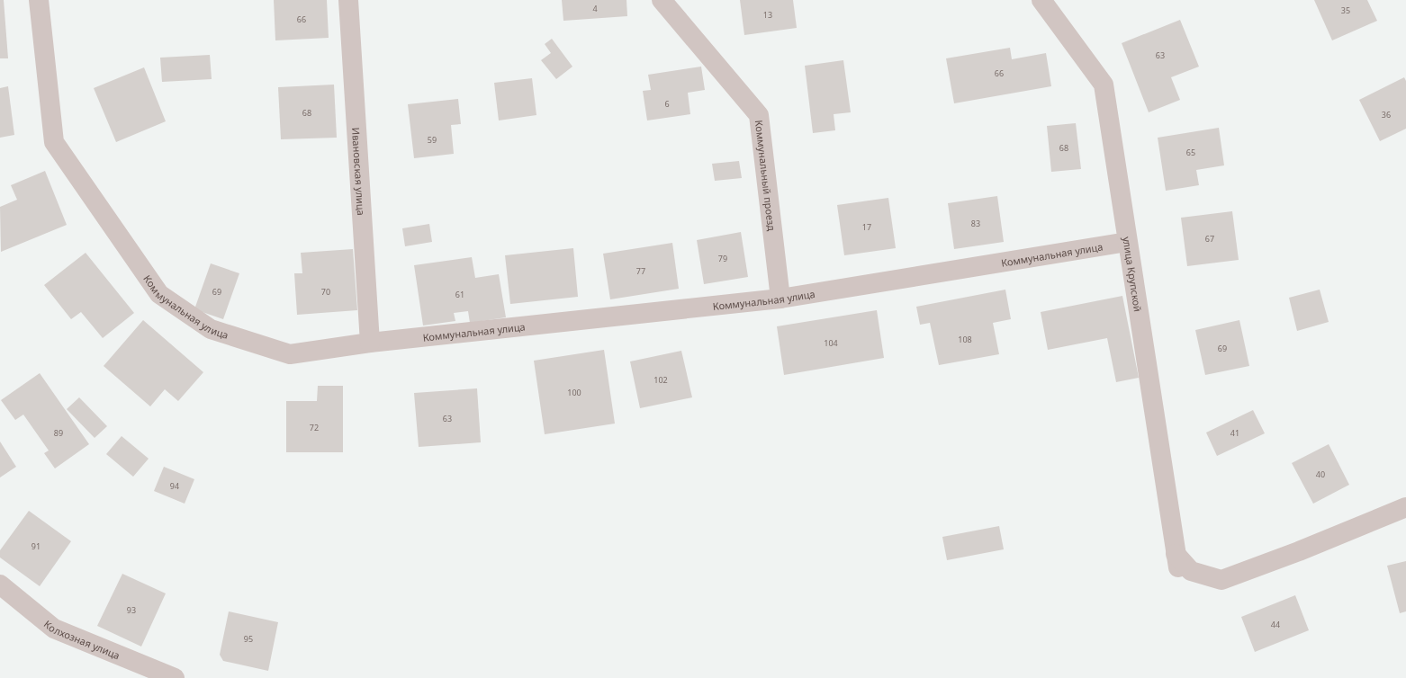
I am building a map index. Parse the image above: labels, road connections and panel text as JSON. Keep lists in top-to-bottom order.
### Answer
{
  "streets": {
    "street": [
      "Ивановская улица",
      "Коммунальный проезд",
      "Коммунальная улица",
      "улица Крупской",
      "Колхозная улица"
    ]
  },
  "crossings": [
    ["Ивановская улица", "Коммунальная улица"],
    ["Коммунальный проезд", "Коммунальная улица"],
    ["Коммунальная улица", "улица Крупской"]
  ],
  "house_numbers": [
    "4",
    "35",
    "13",
    "66",
    "63",
    "66",
    "6",
    "68",
    "36",
    "59",
    "68",
    "65",
    "83",
    "17",
    "67",
    "79",
    "77",
    "69",
    "70",
    "61",
    "108",
    "104",
    "69",
    "102",
    "100",
    "63",
    "72",
    "89",
    "41",
    "40",
    "94",
    "91",
    "93",
    "44",
    "95"
  ]
}
